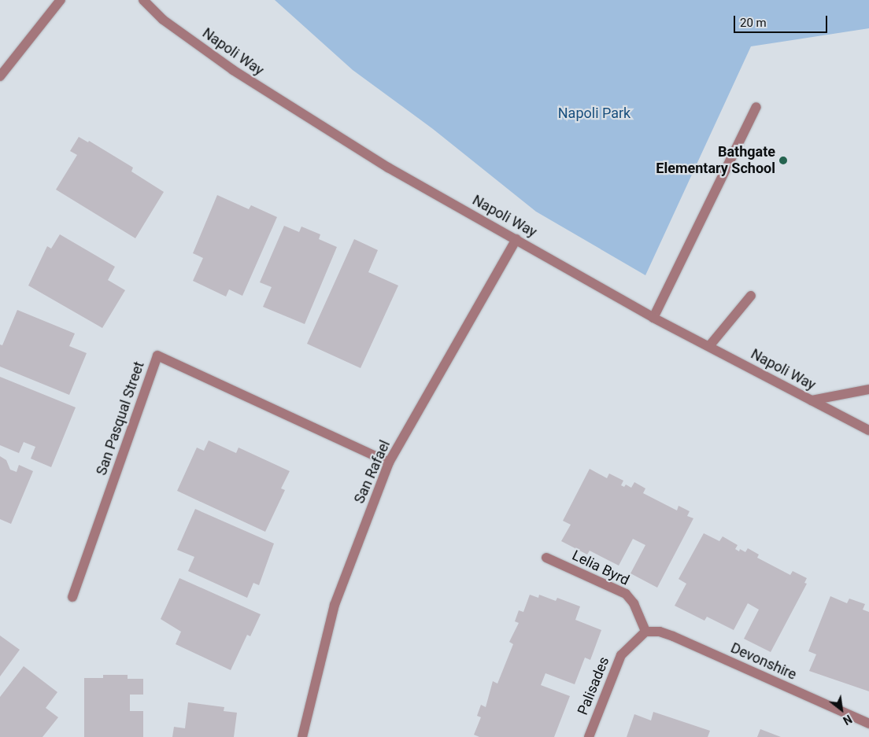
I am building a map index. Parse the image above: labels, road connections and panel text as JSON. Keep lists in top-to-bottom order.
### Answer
{
  "streets": {
    "street": [
      "Napoli Way",
      "San Pasqual Street",
      "San Rafael",
      "Lelia Byrd",
      "Devonshire",
      "Palisades"
    ]
  },
  "crossings": [
    ["Napoli Way", "San Rafael"],
    ["San Pasqual Street", "San Rafael"],
    ["Lelia Byrd", "Devonshire"],
    ["Lelia Byrd", "Palisades"],
    ["Devonshire", "Palisades"]
  ],
  "parks": ["Napoli Park"],
  "places": ["Bathgate Elementary School"],
  "scale_bar": "20 m",
  "north": "bottom right"
}
